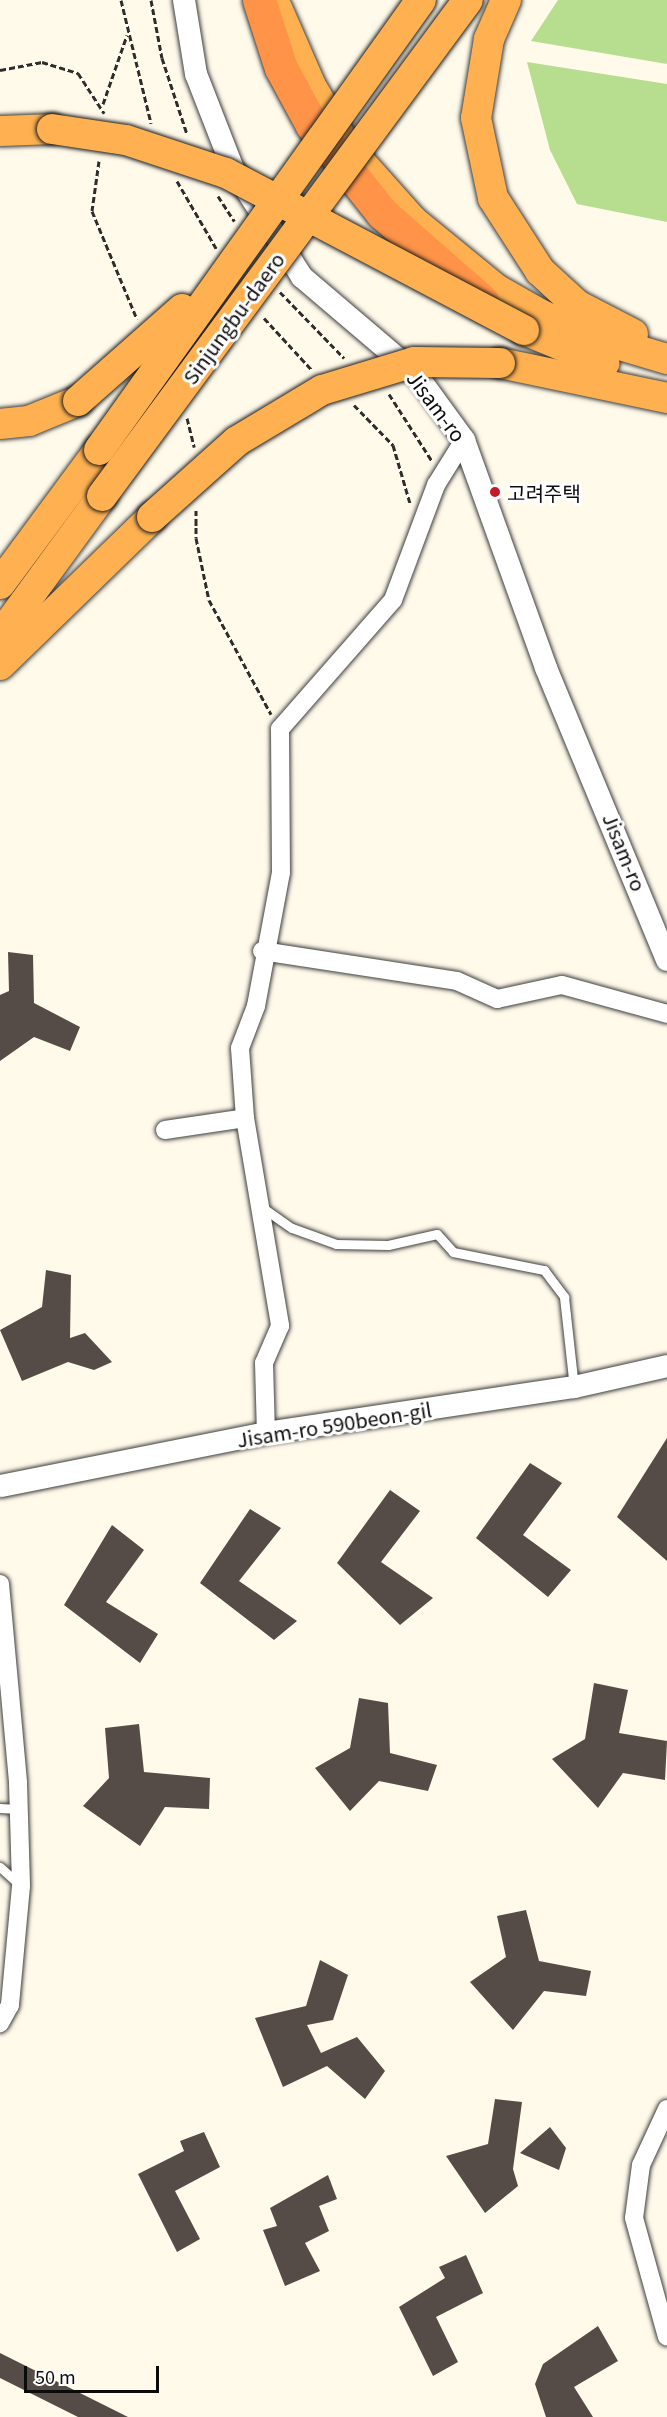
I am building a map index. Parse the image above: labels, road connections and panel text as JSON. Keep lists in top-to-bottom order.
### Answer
{
  "streets": {
    "highway": ["Sinjungbu-daero"],
    "street": ["Jisam-ro", "Jisam-ro 590beon-gil"]
  },
  "places": ["고려주택"],
  "scale_bar": "50 m"
}
